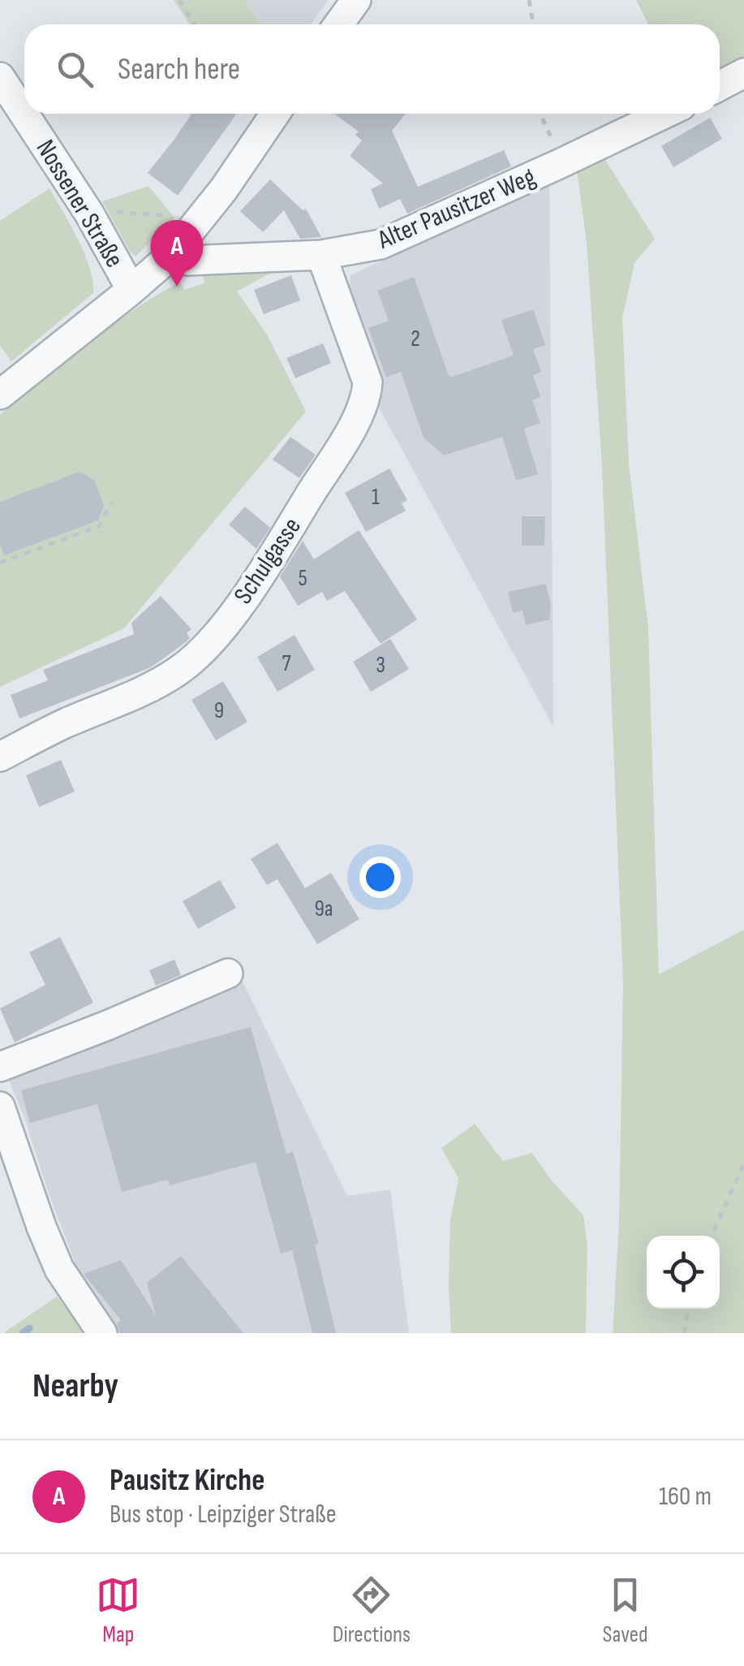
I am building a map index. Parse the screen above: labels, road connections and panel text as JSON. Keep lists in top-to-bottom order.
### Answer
{
  "streets": {
    "street": ["Nossener Straße", "Alter Pausitzer Weg", "Schulgasse"]
  },
  "crossings": [
    ["Alter Pausitzer Weg", "Schulgasse"]
  ],
  "house_numbers": [
    "2",
    "1",
    "5",
    "7",
    "3",
    "9",
    "9a"
  ],
  "page": {
    "search": "Search here",
    "pins": "A",
    "heading": "Nearby",
    "list": [
      {
        "mark": "A",
        "name": "Pausitz Kirche",
        "note": "Bus stop · Leipziger Straße",
        "value": "160 m"
      }
    ],
    "nav": ["Map", "Directions", "Saved"]
  }
}
